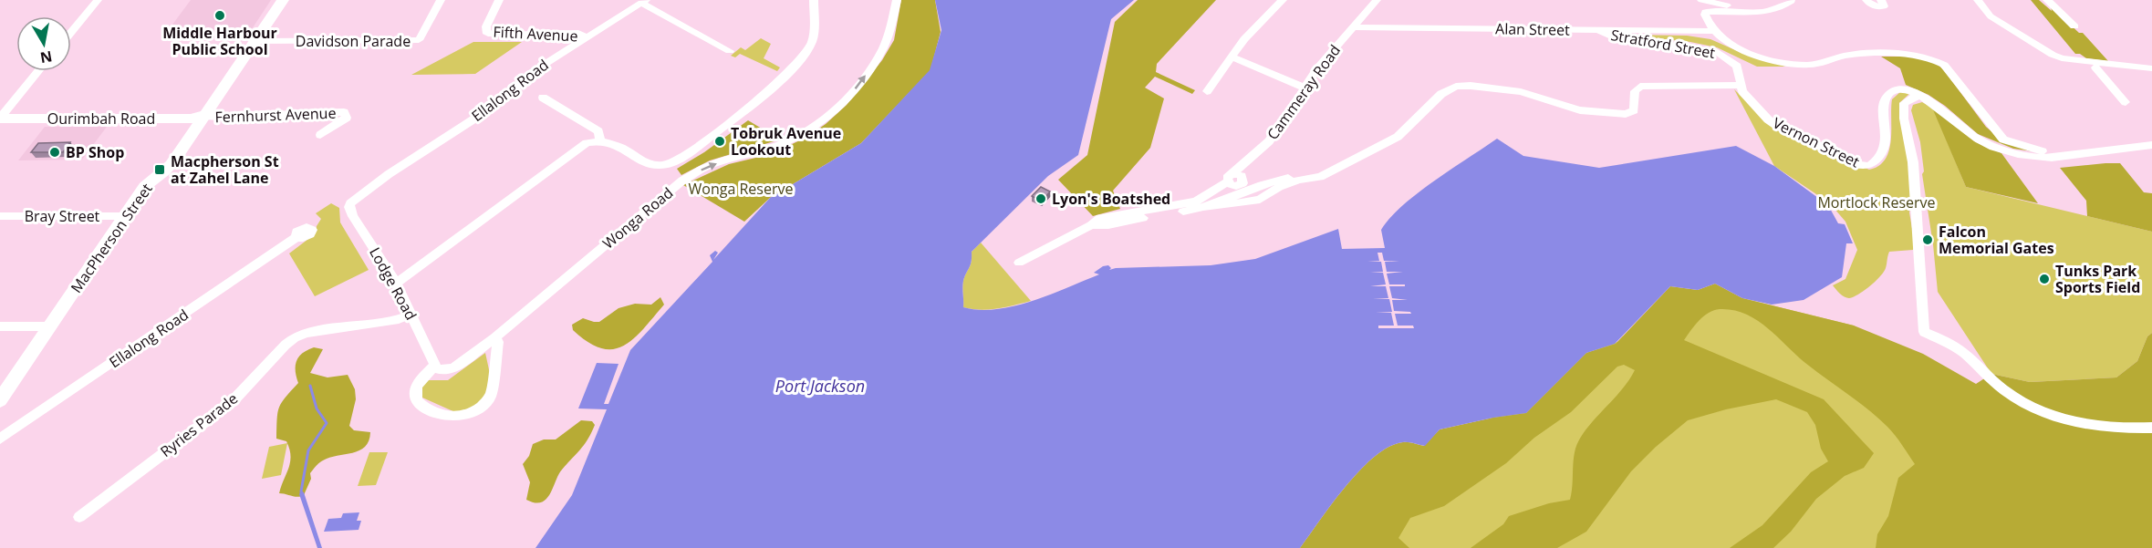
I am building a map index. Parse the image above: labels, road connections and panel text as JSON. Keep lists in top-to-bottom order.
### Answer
{
  "streets": {
    "main road": ["Ourimbah Road", "MacPherson Street"],
    "street": [
      "Alan Street",
      "Fifth Avenue",
      "Davidson Parade",
      "Stratford Street",
      "Ellalong Road",
      "Cammeray Road",
      "Fernhurst Avenue",
      "Vernon Street",
      "Bray Street",
      "Wonga Road",
      "Lodge Road",
      "Ryries Parade"
    ]
  },
  "crossings": [
    ["Alan Street", "Stratford Street"],
    ["Alan Street", "Cammeray Road"],
    ["Fifth Avenue", "Ellalong Road"],
    ["Davidson Parade", "MacPherson Street"],
    ["Stratford Street", "Vernon Street"],
    ["Ellalong Road", "Lodge Road"],
    ["Fernhurst Avenue", "Ourimbah Road"],
    ["Fernhurst Avenue", "MacPherson Street"],
    ["Ourimbah Road", "MacPherson Street"],
    ["Bray Street", "MacPherson Street"],
    ["Wonga Road", "Lodge Road"],
    ["Lodge Road", "Ryries Parade"]
  ],
  "one_way": ["Wonga Road"],
  "water": ["Port Jackson"],
  "parks": ["Wonga Reserve", "Mortlock Reserve"],
  "places": {
    "other": [
      "Middle Harbour Public School",
      "Tobruk Avenue Lookout",
      "BP Shop",
      "Lyon's Boatshed",
      "Falcon Memorial Gates",
      "Tunks Park Sports Field"
    ],
    "transit": ["Macpherson St at Zahel Lane"]
  },
  "north": "bottom"
}
